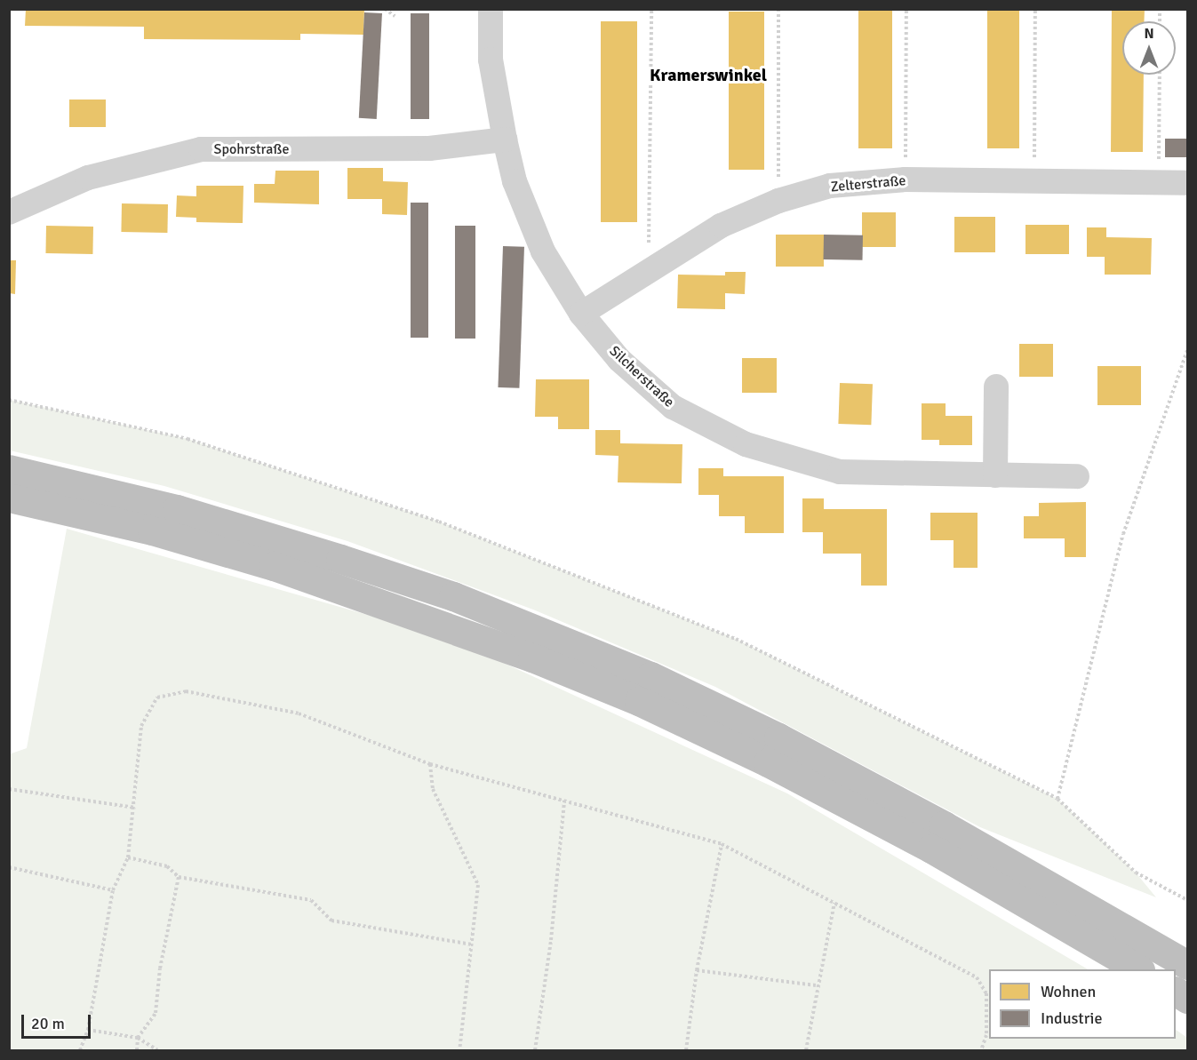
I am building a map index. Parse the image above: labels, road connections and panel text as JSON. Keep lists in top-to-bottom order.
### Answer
{
  "streets": {
    "street": ["Spohrstraße", "Zelterstraße", "Silcherstraße"]
  },
  "crossings": [
    ["Spohrstraße", "Silcherstraße"],
    ["Zelterstraße", "Silcherstraße"]
  ],
  "districts": ["Kramerswinkel"],
  "legend": ["Wohnen", "Industrie"],
  "scale_bar": "20 m",
  "north": "top"
}
